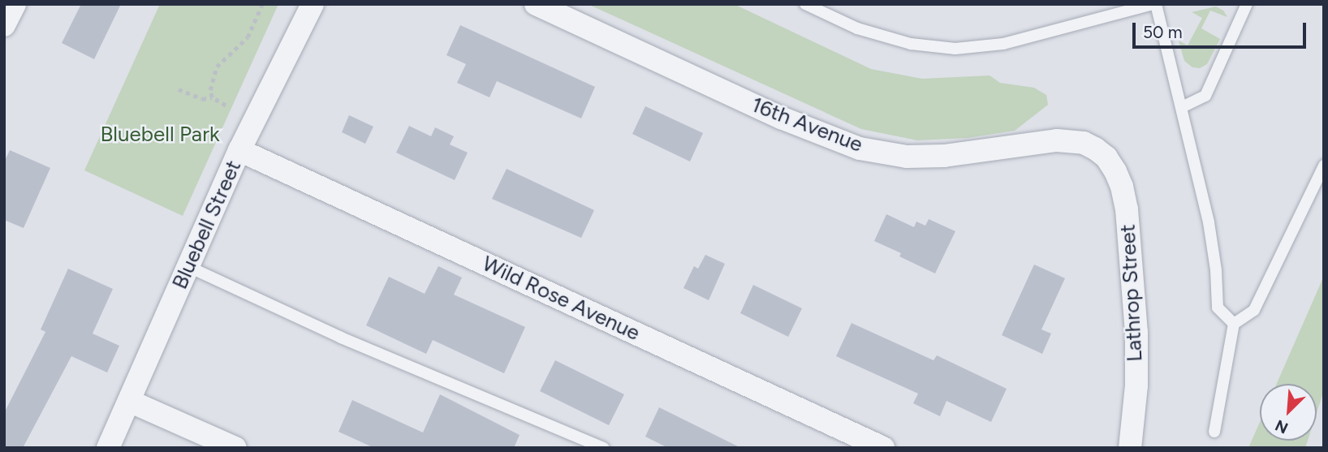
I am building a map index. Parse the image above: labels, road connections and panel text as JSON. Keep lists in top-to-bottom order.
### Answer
{
  "streets": {
    "street": [
      "16th Avenue",
      "Bluebell Street",
      "Lathrop Street",
      "Wild Rose Avenue"
    ]
  },
  "crossings": [
    ["16th Avenue", "Lathrop Street"],
    ["Bluebell Street", "Wild Rose Avenue"]
  ],
  "parks": ["Bluebell Park"],
  "scale_bar": "50 m",
  "north": "bottom left"
}
